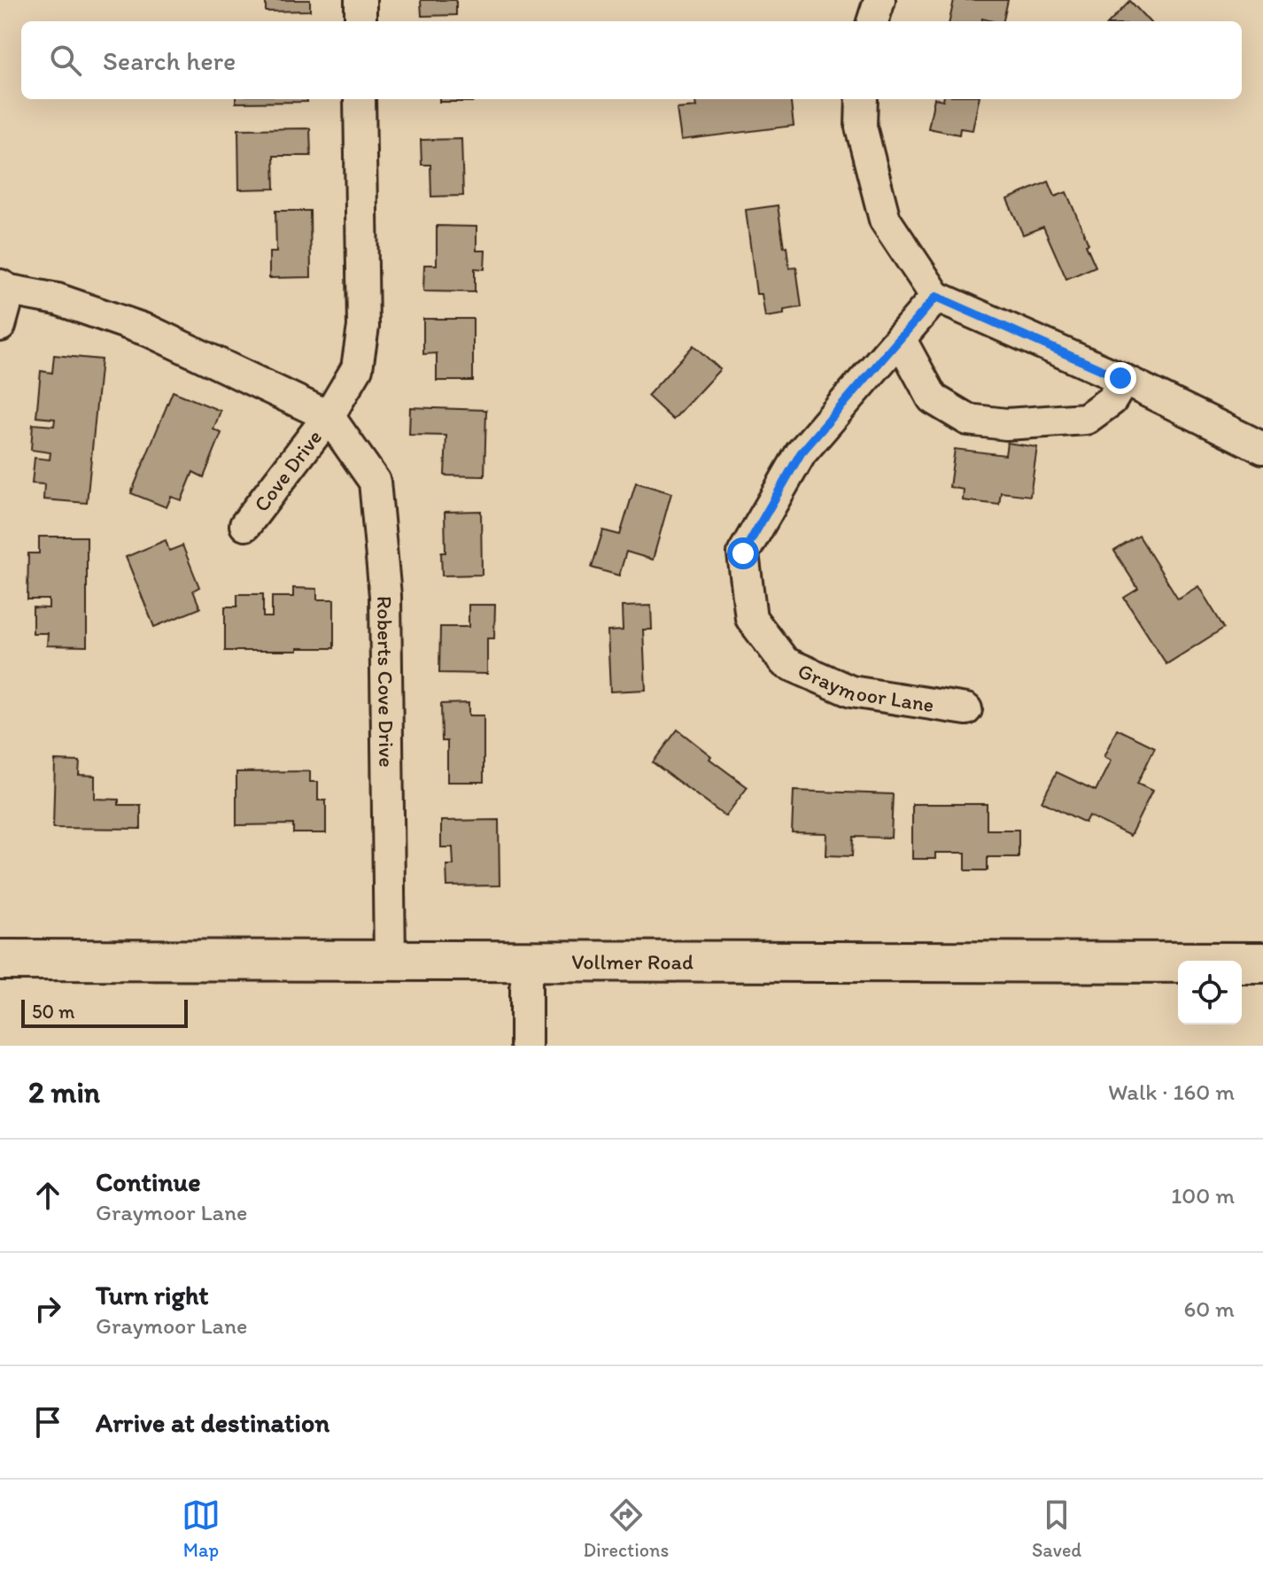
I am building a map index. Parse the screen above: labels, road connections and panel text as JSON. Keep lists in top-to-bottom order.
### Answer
{
  "streets": {
    "main road": ["Vollmer Road"],
    "street": ["Cove Drive", "Roberts Cove Drive", "Graymoor Lane"]
  },
  "crossings": [
    ["Cove Drive", "Roberts Cove Drive"],
    ["Roberts Cove Drive", "Vollmer Road"]
  ],
  "scale_bar": "50 m",
  "page": {
    "search": "Search here",
    "scale": "50 m",
    "heading": ["2 min", "Walk · 160 m"],
    "list": [
      ["Continue", "Graymoor Lane", "100 m"],
      ["Turn right", "Graymoor Lane", "60 m"],
      "Arrive at destination"
    ],
    "nav": ["Map", "Directions", "Saved"]
  }
}
